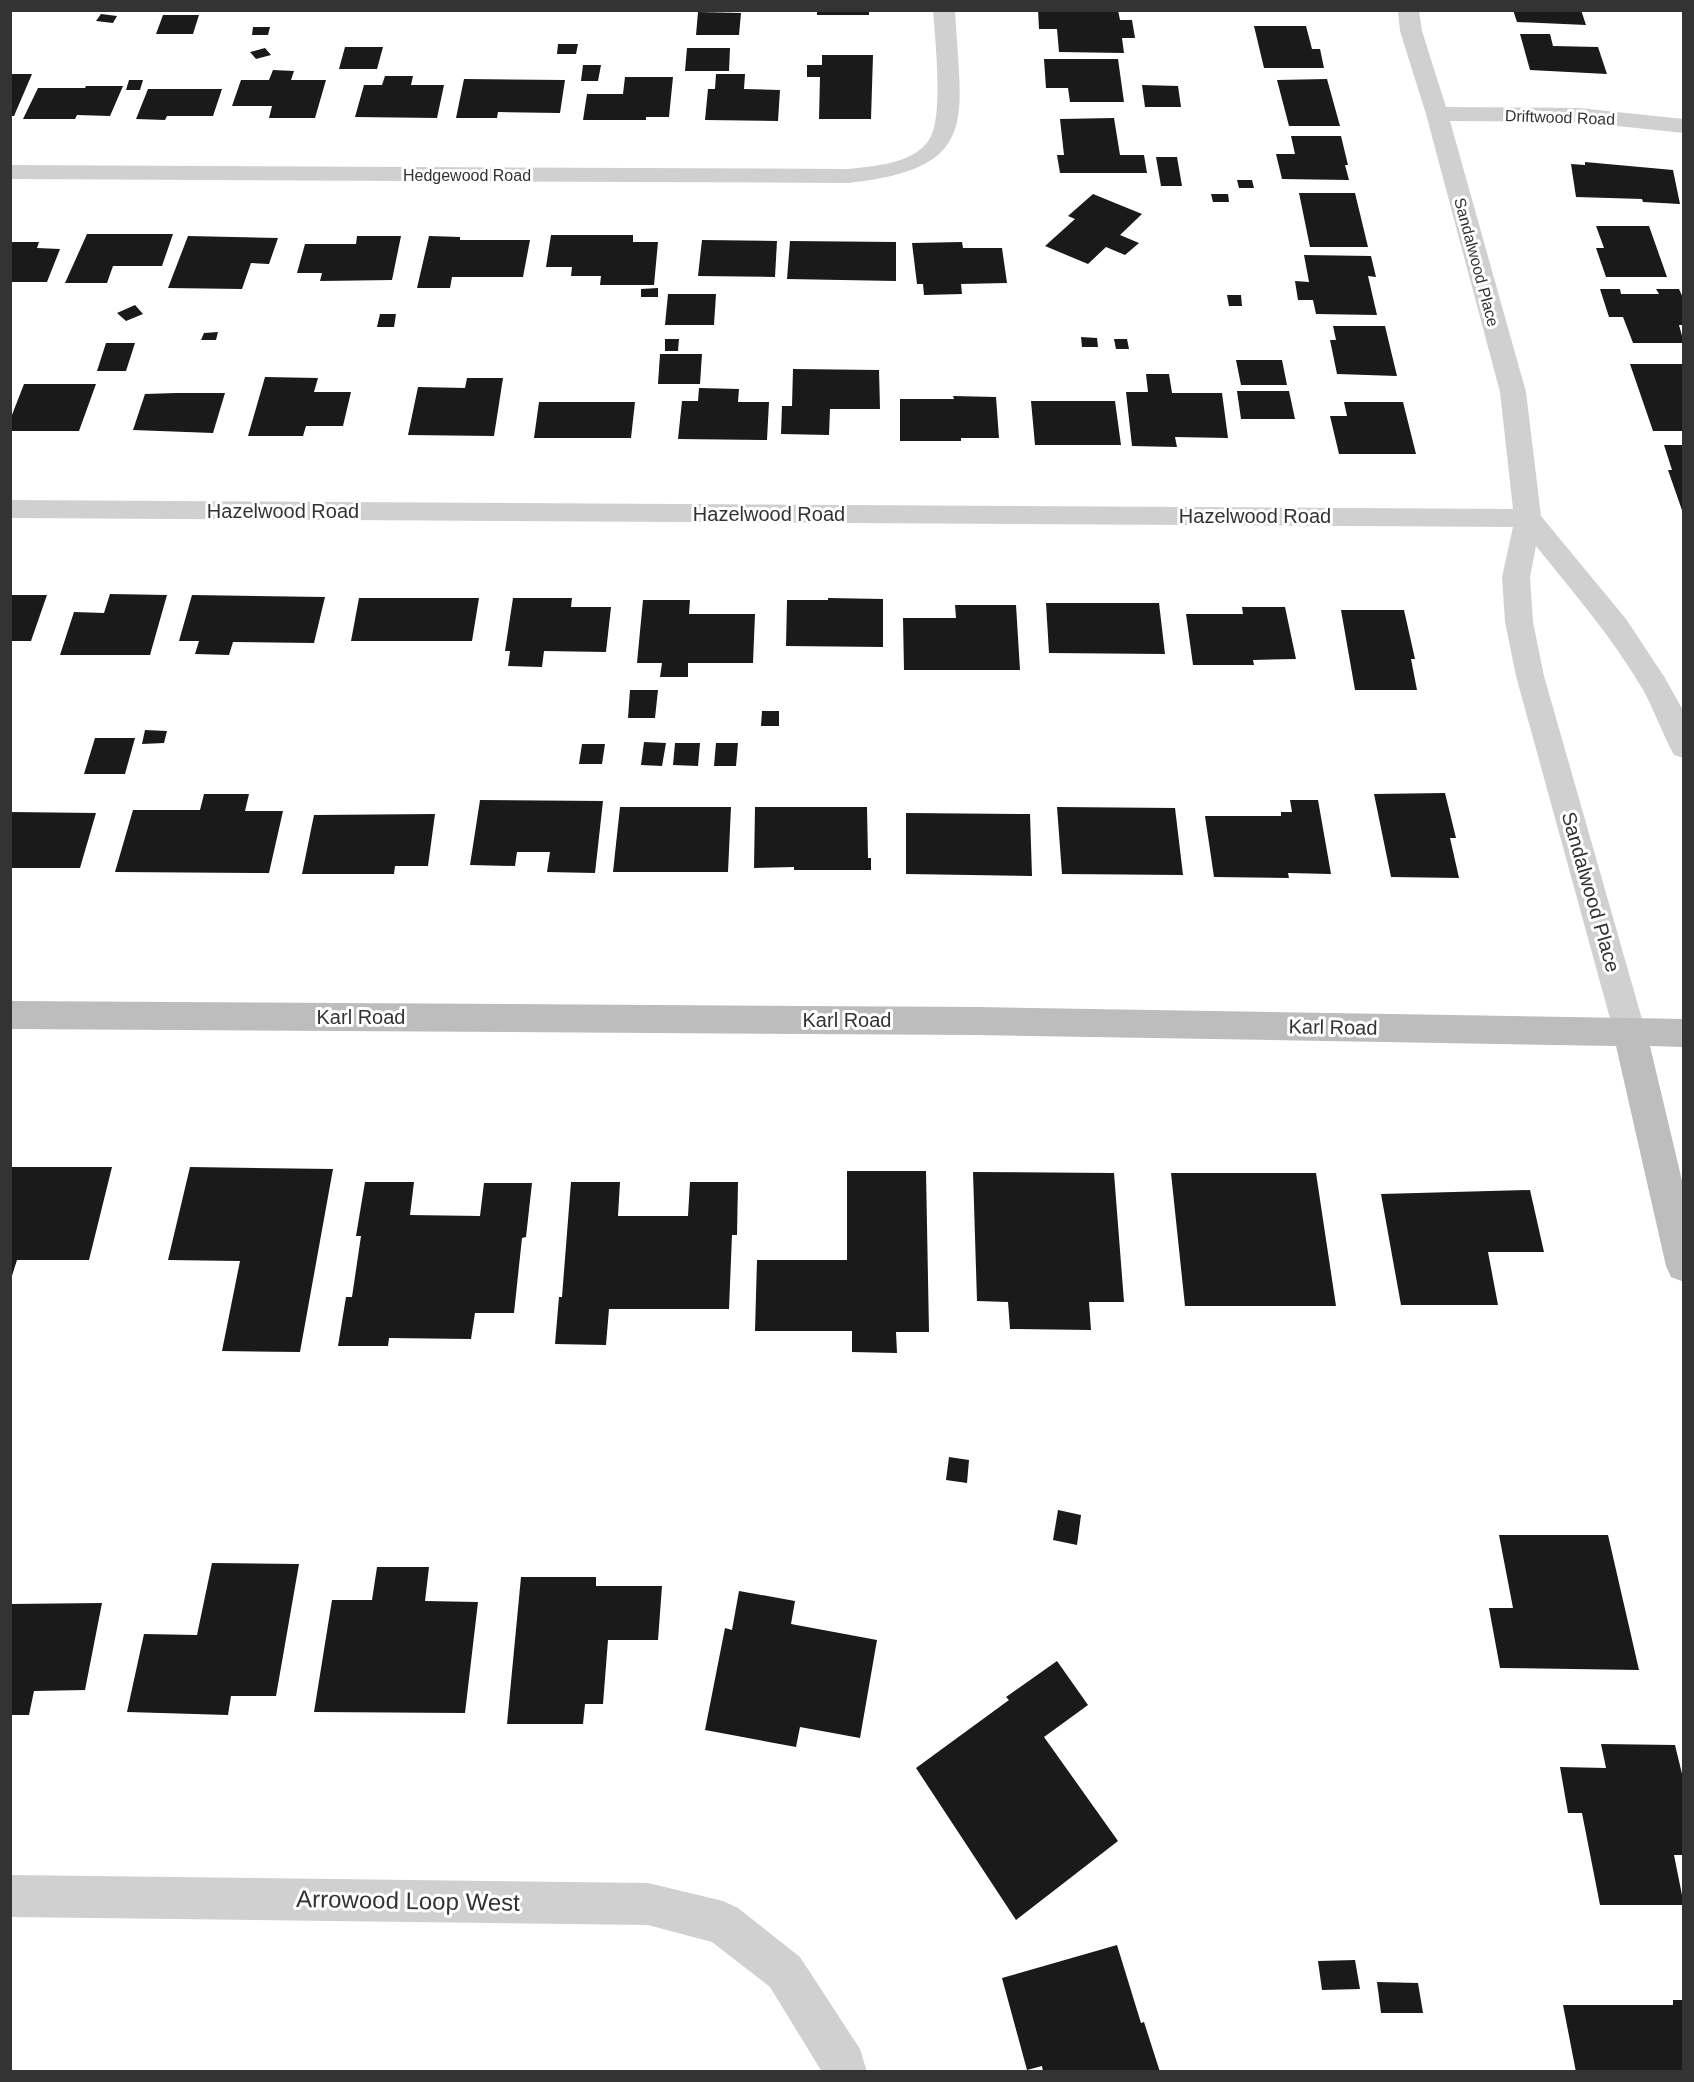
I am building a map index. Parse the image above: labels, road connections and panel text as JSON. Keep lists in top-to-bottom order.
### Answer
{
  "streets": {
    "main road": ["Sandalwood Place", "Karl Road"],
    "street": [
      "Driftwood Road",
      "Hedgewood Road",
      "Hazelwood Road",
      "Arrowood Loop West"
    ]
  },
  "crossings": [
    ["Driftwood Road", "Sandalwood Place"],
    ["Sandalwood Place", "Hazelwood Road"],
    ["Sandalwood Place", "Karl Road"]
  ]
}
